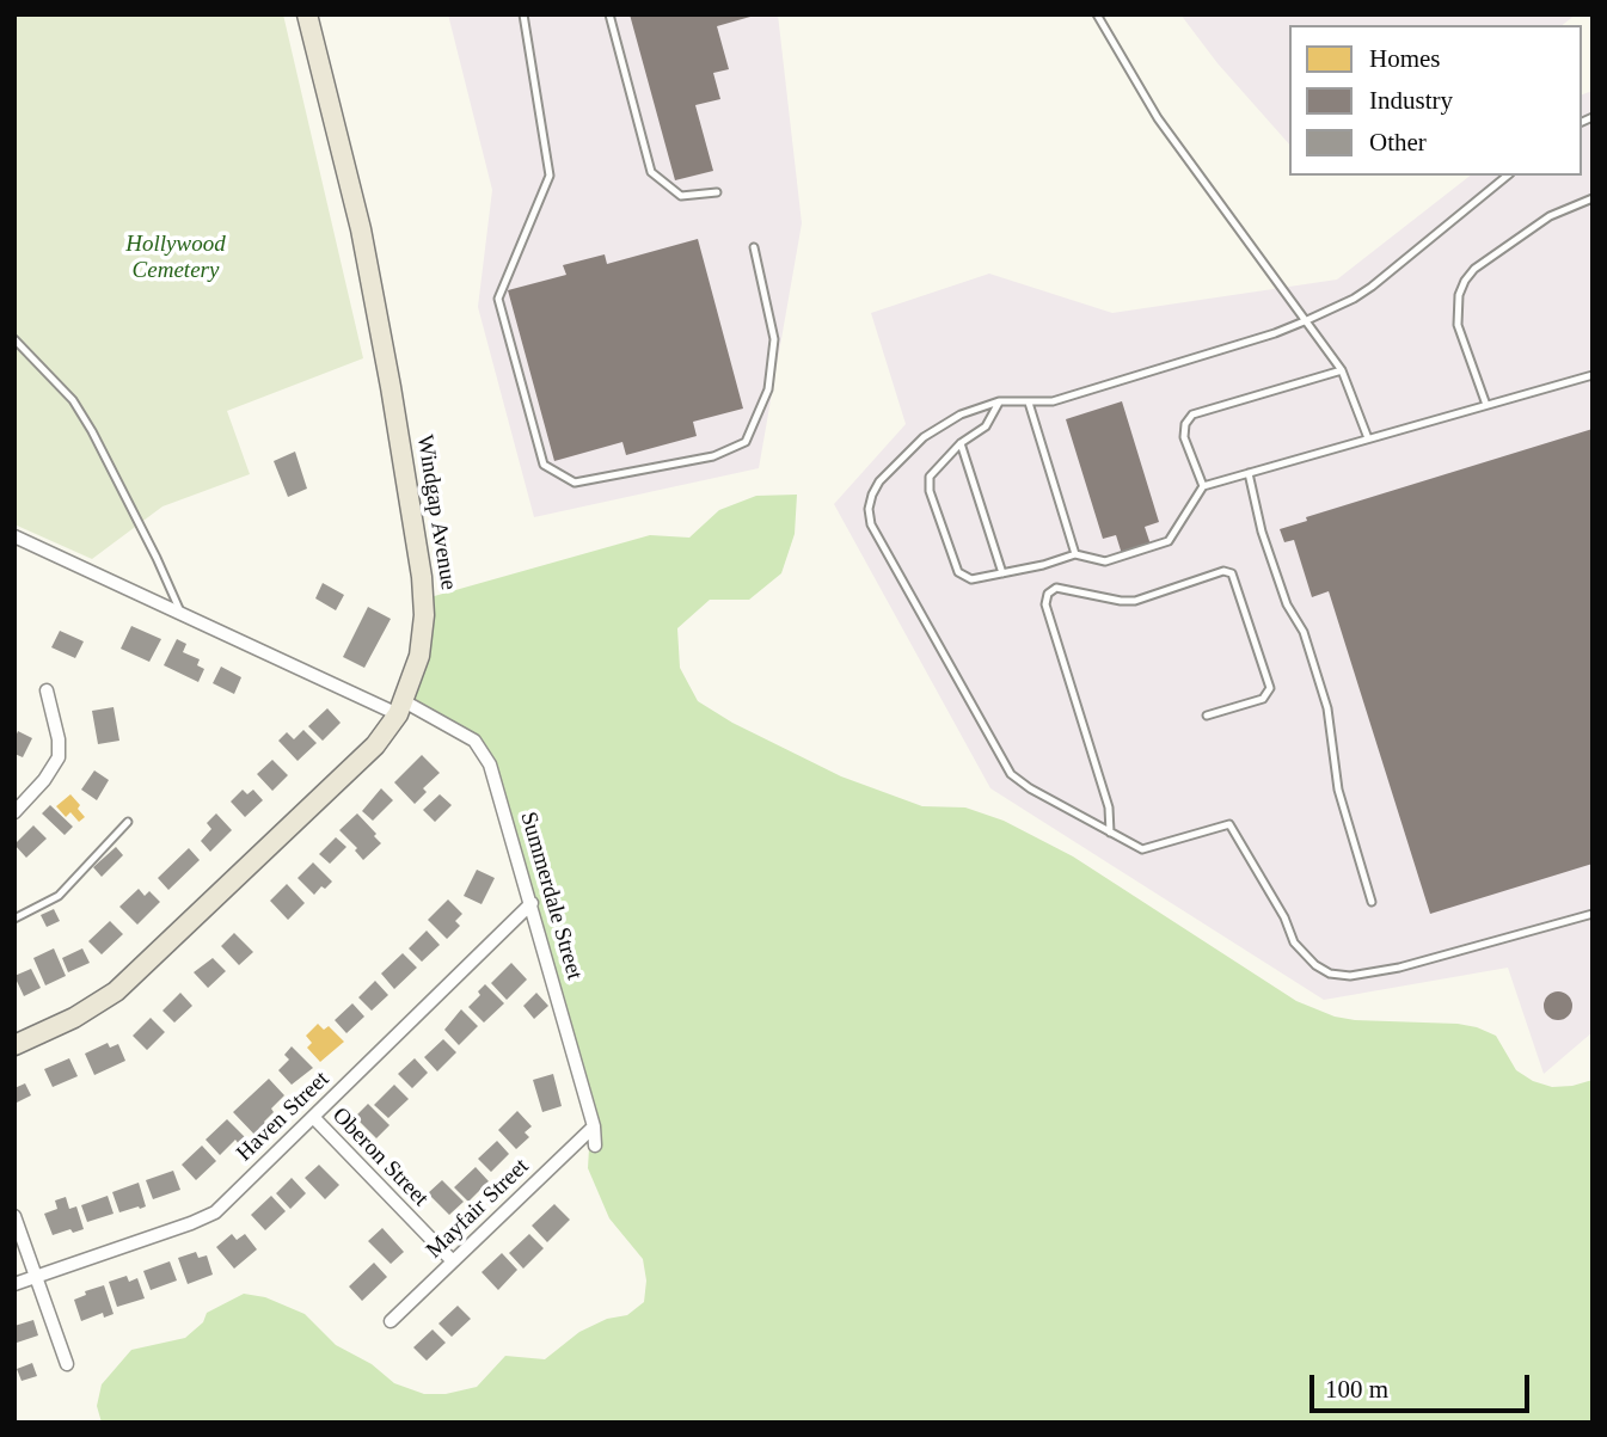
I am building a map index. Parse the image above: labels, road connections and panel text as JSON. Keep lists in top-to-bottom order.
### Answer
{
  "streets": {
    "main road": ["Windgap Avenue"],
    "street": [
      "Summerdale Street",
      "Haven Street",
      "Oberon Street",
      "Mayfair Street"
    ]
  },
  "crossings": [
    ["Windgap Avenue", "Summerdale Street"],
    ["Summerdale Street", "Haven Street"],
    ["Summerdale Street", "Mayfair Street"],
    ["Haven Street", "Oberon Street"],
    ["Oberon Street", "Mayfair Street"]
  ],
  "parks": ["Hollywood Cemetery"],
  "legend": ["Homes", "Industry", "Other"],
  "scale_bar": "100 m"
}
